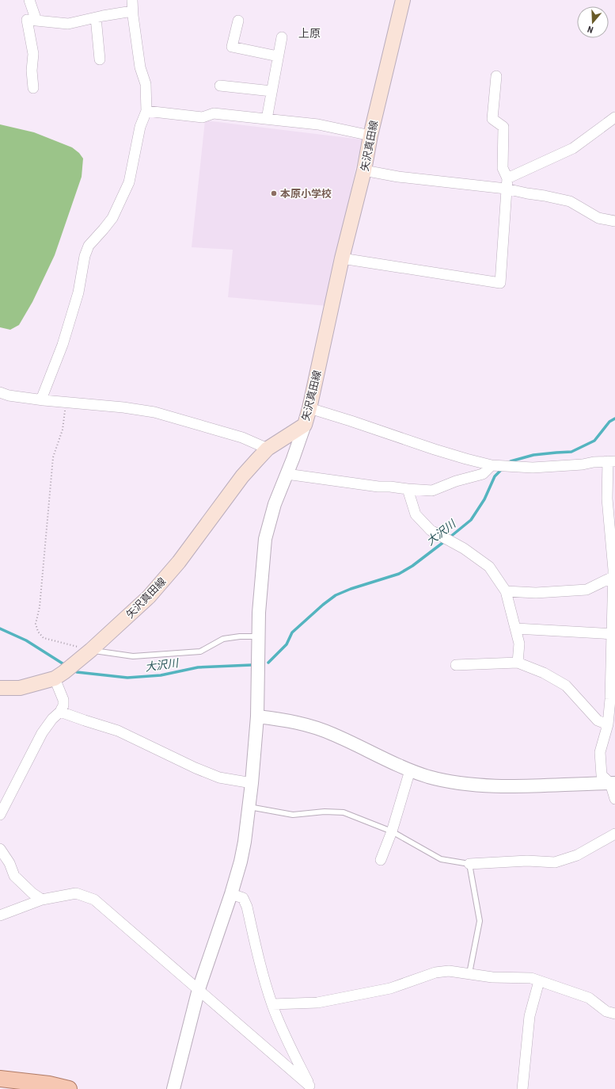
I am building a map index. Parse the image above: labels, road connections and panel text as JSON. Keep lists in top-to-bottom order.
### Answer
{
  "streets": {
    "main road": ["矢沢真田線"]
  },
  "districts": ["上原"],
  "water": ["大沢川"],
  "places": ["本原小学校"],
  "north": "bottom"
}
